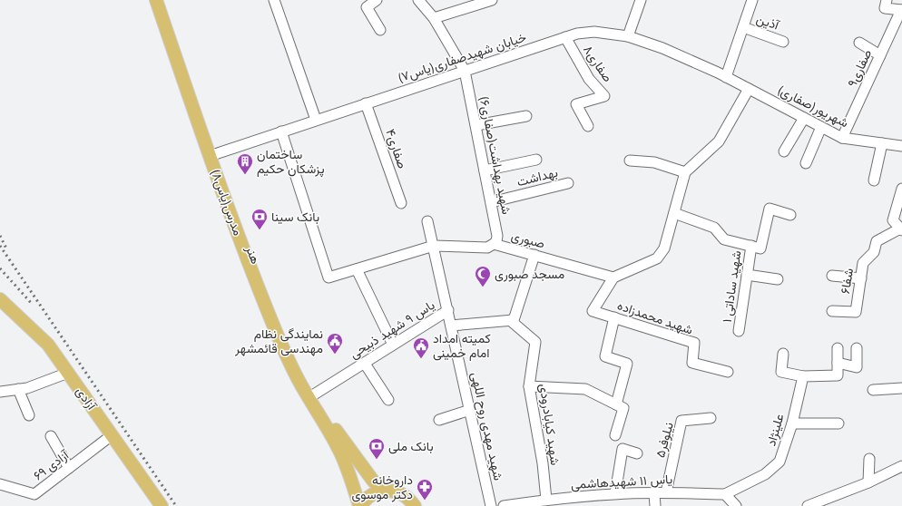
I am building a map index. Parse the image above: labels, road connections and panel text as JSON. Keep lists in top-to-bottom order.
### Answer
{
  "streets": {
    "main road": ["مدرس(یاس۸)", "هنر", "آزادی"],
    "street": [
      "آذین",
      "خیابان شهیدصفاری(یاس۷)",
      "صفاری۸",
      "صفاری۹",
      "شهریور(صفاری)",
      "صفاری۴",
      "شهید بهداشت(صفاری۶)",
      "بهداشت",
      "صبوری",
      "شفا۶",
      "شهید ساداتی ۱",
      "شهید محمدزاده",
      "یاس ۹ شهید ذبیحی",
      "شهید کیابادرودی",
      "شهید مهدی روح اللهی",
      "علینژاد",
      "نیلوفر۵",
      "آزادی ۶۹",
      "یاس ۱۱ شهیدهاشمی"
    ]
  },
  "crossings": [
    ["خیابان شهیدصفاری(یاس۷)", "صفاری۸"],
    ["خیابان شهیدصفاری(یاس۷)", "شهریور(صفاری)"],
    ["خیابان شهیدصفاری(یاس۷)", "صفاری۴"],
    ["خیابان شهیدصفاری(یاس۷)", "شهید بهداشت(صفاری۶)"],
    ["خیابان شهیدصفاری(یاس۷)", "صبوری"],
    ["خیابان شهیدصفاری(یاس۷)", "هنر"],
    ["صفاری۹", "شهریور(صفاری)"],
    ["شهید بهداشت(صفاری۶)", "بهداشت"],
    ["شهید بهداشت(صفاری۶)", "صبوری"],
    ["صبوری", "شهید محمدزاده"],
    ["صبوری", "شهید مهدی روح اللهی"],
    ["هنر", "یاس ۹ شهید ذبیحی"],
    ["یاس ۹ شهید ذبیحی", "شهید مهدی روح اللهی"],
    ["آزادی", "آزادی ۶۹"],
    ["شهید کیابادرودی", "یاس ۱۱ شهیدهاشمی"],
    ["علینژاد", "یاس ۱۱ شهیدهاشمی"],
    ["نیلوفر۵", "یاس ۱۱ شهیدهاشمی"]
  ],
  "places": {
    "building": ["ساختمان پزشکان حکیم"],
    "bank": ["بانک سینا", "بانک ملی"],
    "mosque": ["مسجد صبوری"],
    "public building": ["نمایندگی نظام مهندسی قائمشهر", "کمیته امداد امام خمینی"],
    "pharmacy": ["داروخانه دکتر موسوی"]
  }
}
